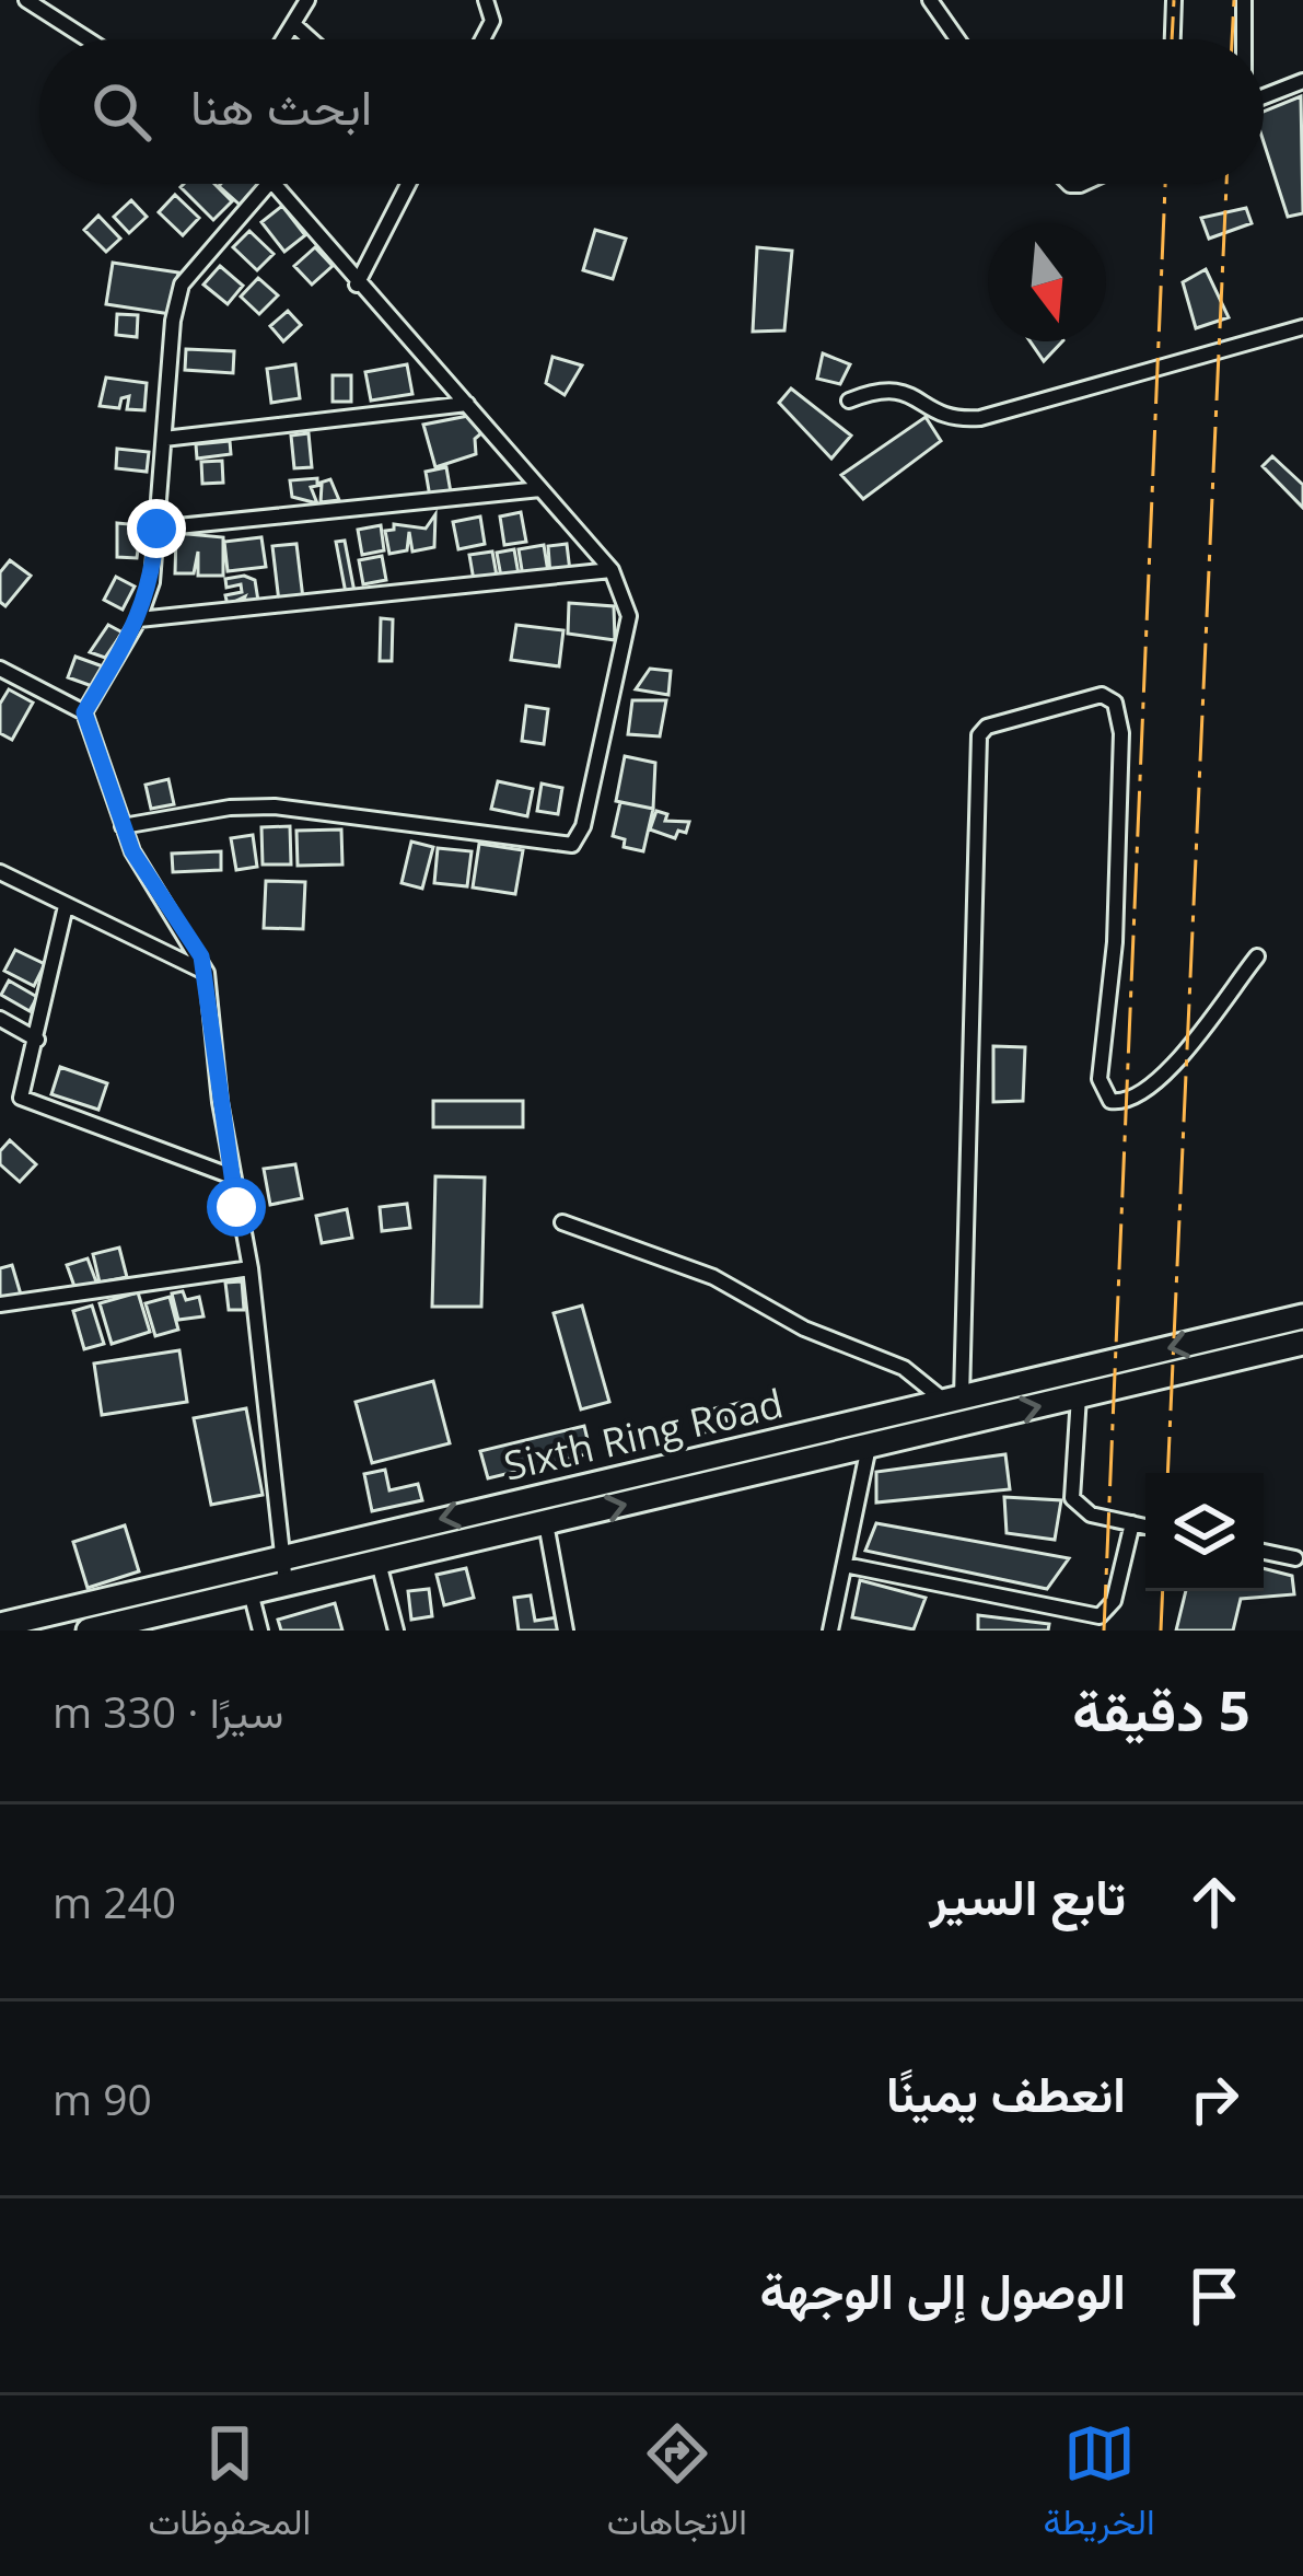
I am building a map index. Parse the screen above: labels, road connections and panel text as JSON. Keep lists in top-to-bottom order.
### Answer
{
  "streets": {
    "highway": ["Sixth Ring Road"]
  },
  "north": "bottom",
  "page": {
    "search": "ابحث هنا",
    "heading": ["5 دقيقة", "سيرًا · 330 m"],
    "list": [
      ["تابع السير", "240 m"],
      ["انعطف يمينًا", "90 m"],
      "الوصول إلى الوجهة"
    ],
    "nav": ["الخريطة", "الاتجاهات", "المحفوظات"]
  }
}
